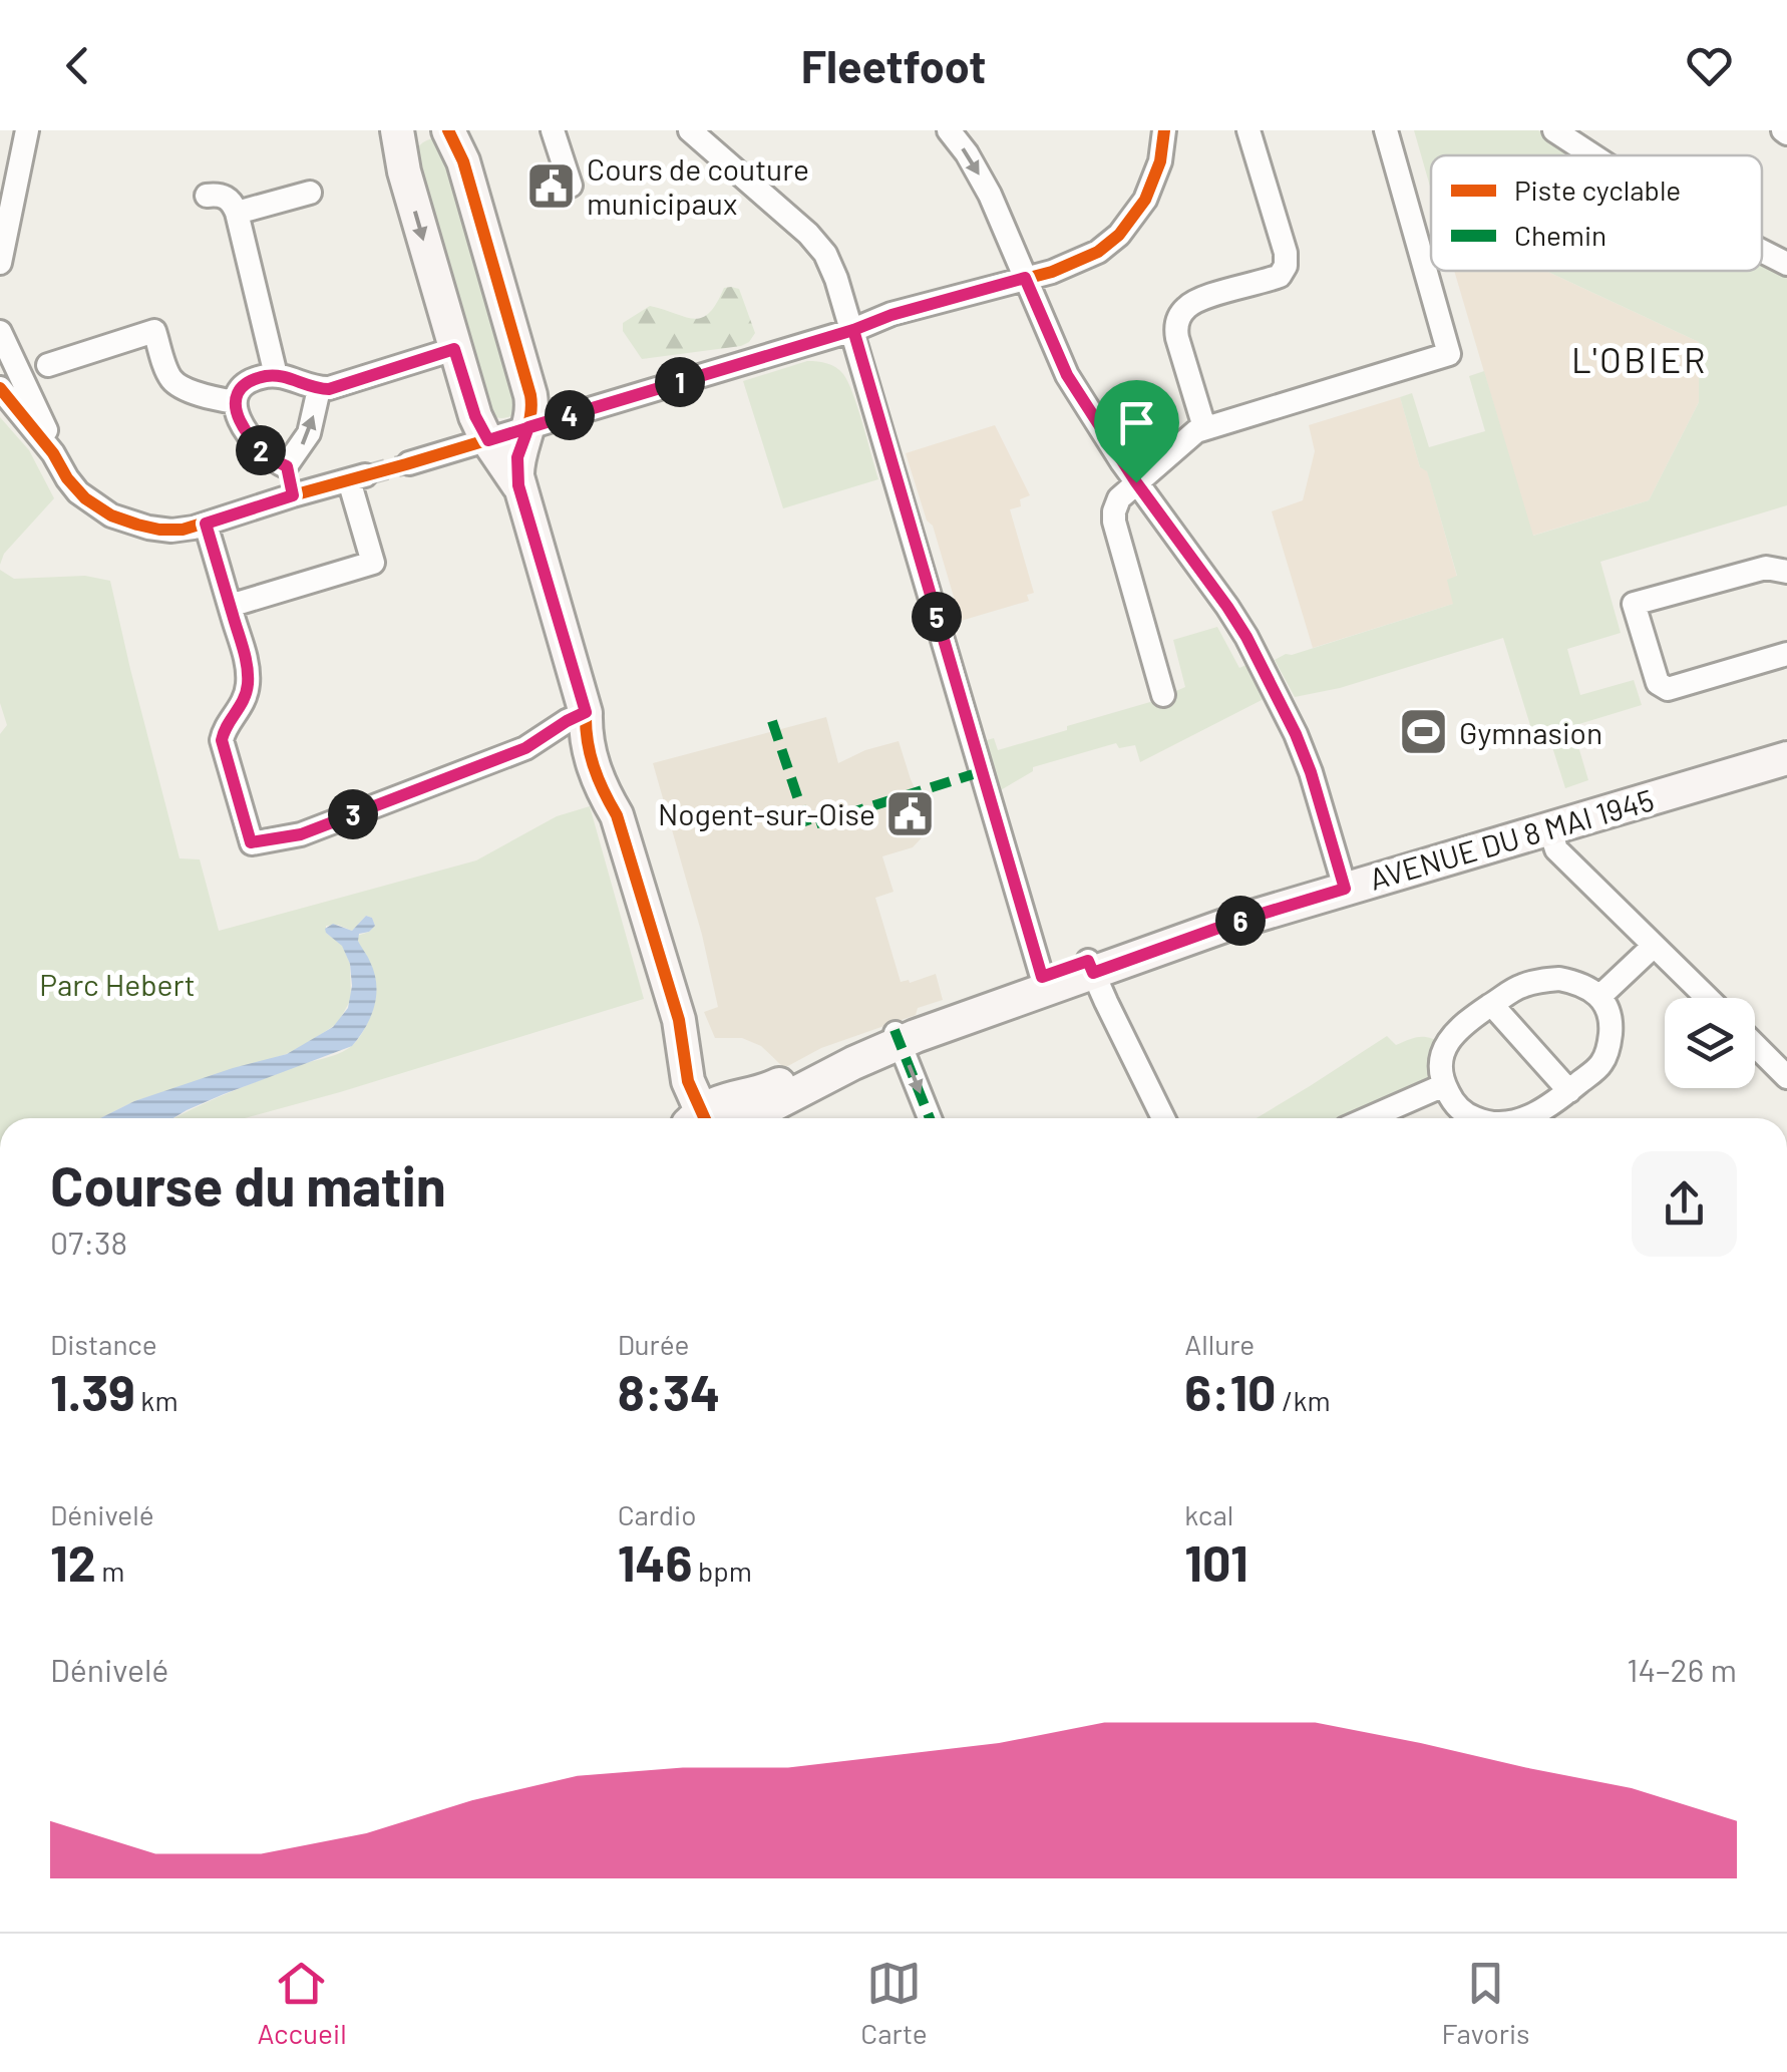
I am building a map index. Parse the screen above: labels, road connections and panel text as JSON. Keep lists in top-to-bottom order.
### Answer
{
  "streets": {
    "street": ["AVENUE DU 8 MAI 1945"]
  },
  "districts": ["L'OBIER"],
  "parks": ["Parc Hebert"],
  "places": {
    "public building": ["Cours de couture municipaux", "Nogent-sur-Oise"],
    "sports": ["Gymnasion"]
  },
  "legend": ["Piste cyclable", "Chemin"],
  "page": {
    "header": "Fleetfoot",
    "pins": [
      "1",
      "4",
      "2",
      "5",
      "3",
      "6"
    ],
    "heading": ["Course du matin", "07:38"],
    "stats": [
      ["Distance", "1.39 km"],
      ["Durée", "8:34"],
      ["Allure", "6:10 /km"],
      ["Dénivelé", "12 m"],
      ["Cardio", "146 bpm"],
      ["kcal", "101"]
    ],
    "chart": ["Dénivelé", "14–26 m"],
    "tabs": ["Accueil", "Carte", "Favoris"]
  }
}
